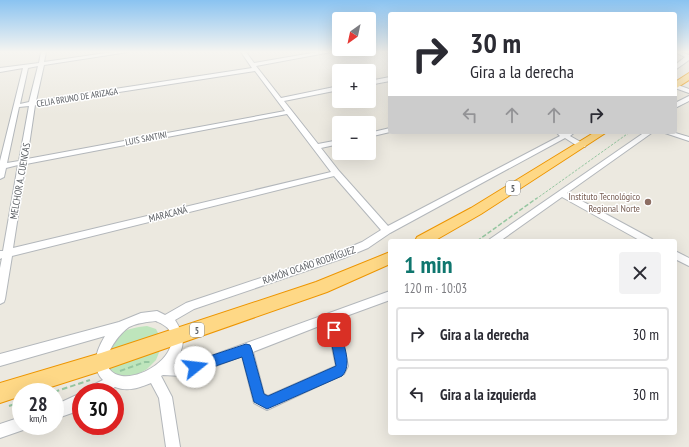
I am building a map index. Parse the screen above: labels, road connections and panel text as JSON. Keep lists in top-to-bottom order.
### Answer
{
  "streets": {
    "highway": ["5"],
    "street": [
      "CELIA BRUNO DE ARIZAGA",
      "LUIS SANTINI",
      "MELCHOR A. CUENCAS",
      "MARACANÁ",
      "RAMÓN OCAÑO RODRÍGUEZ"
    ]
  },
  "crossings": [
    ["CELIA BRUNO DE ARIZAGA", "MELCHOR A. CUENCAS"],
    ["LUIS SANTINI", "MELCHOR A. CUENCAS"],
    ["MELCHOR A. CUENCAS", "MARACANÁ"]
  ],
  "places": ["Instituto Tecnológico Regional Norte"],
  "north": "bottom left",
  "page": {
    "map_buttons": ["+", "−"],
    "turn": ["30 m", "Gira a la derecha"],
    "heading": ["1 min", "120 m · 10:03"],
    "list": [
      {
        "name": "Gira a la derecha",
        "value": "30 m"
      },
      {
        "name": "Gira a la izquierda",
        "value": "30 m"
      }
    ],
    "speed": "28 km/h",
    "limit": "30"
  }
}
